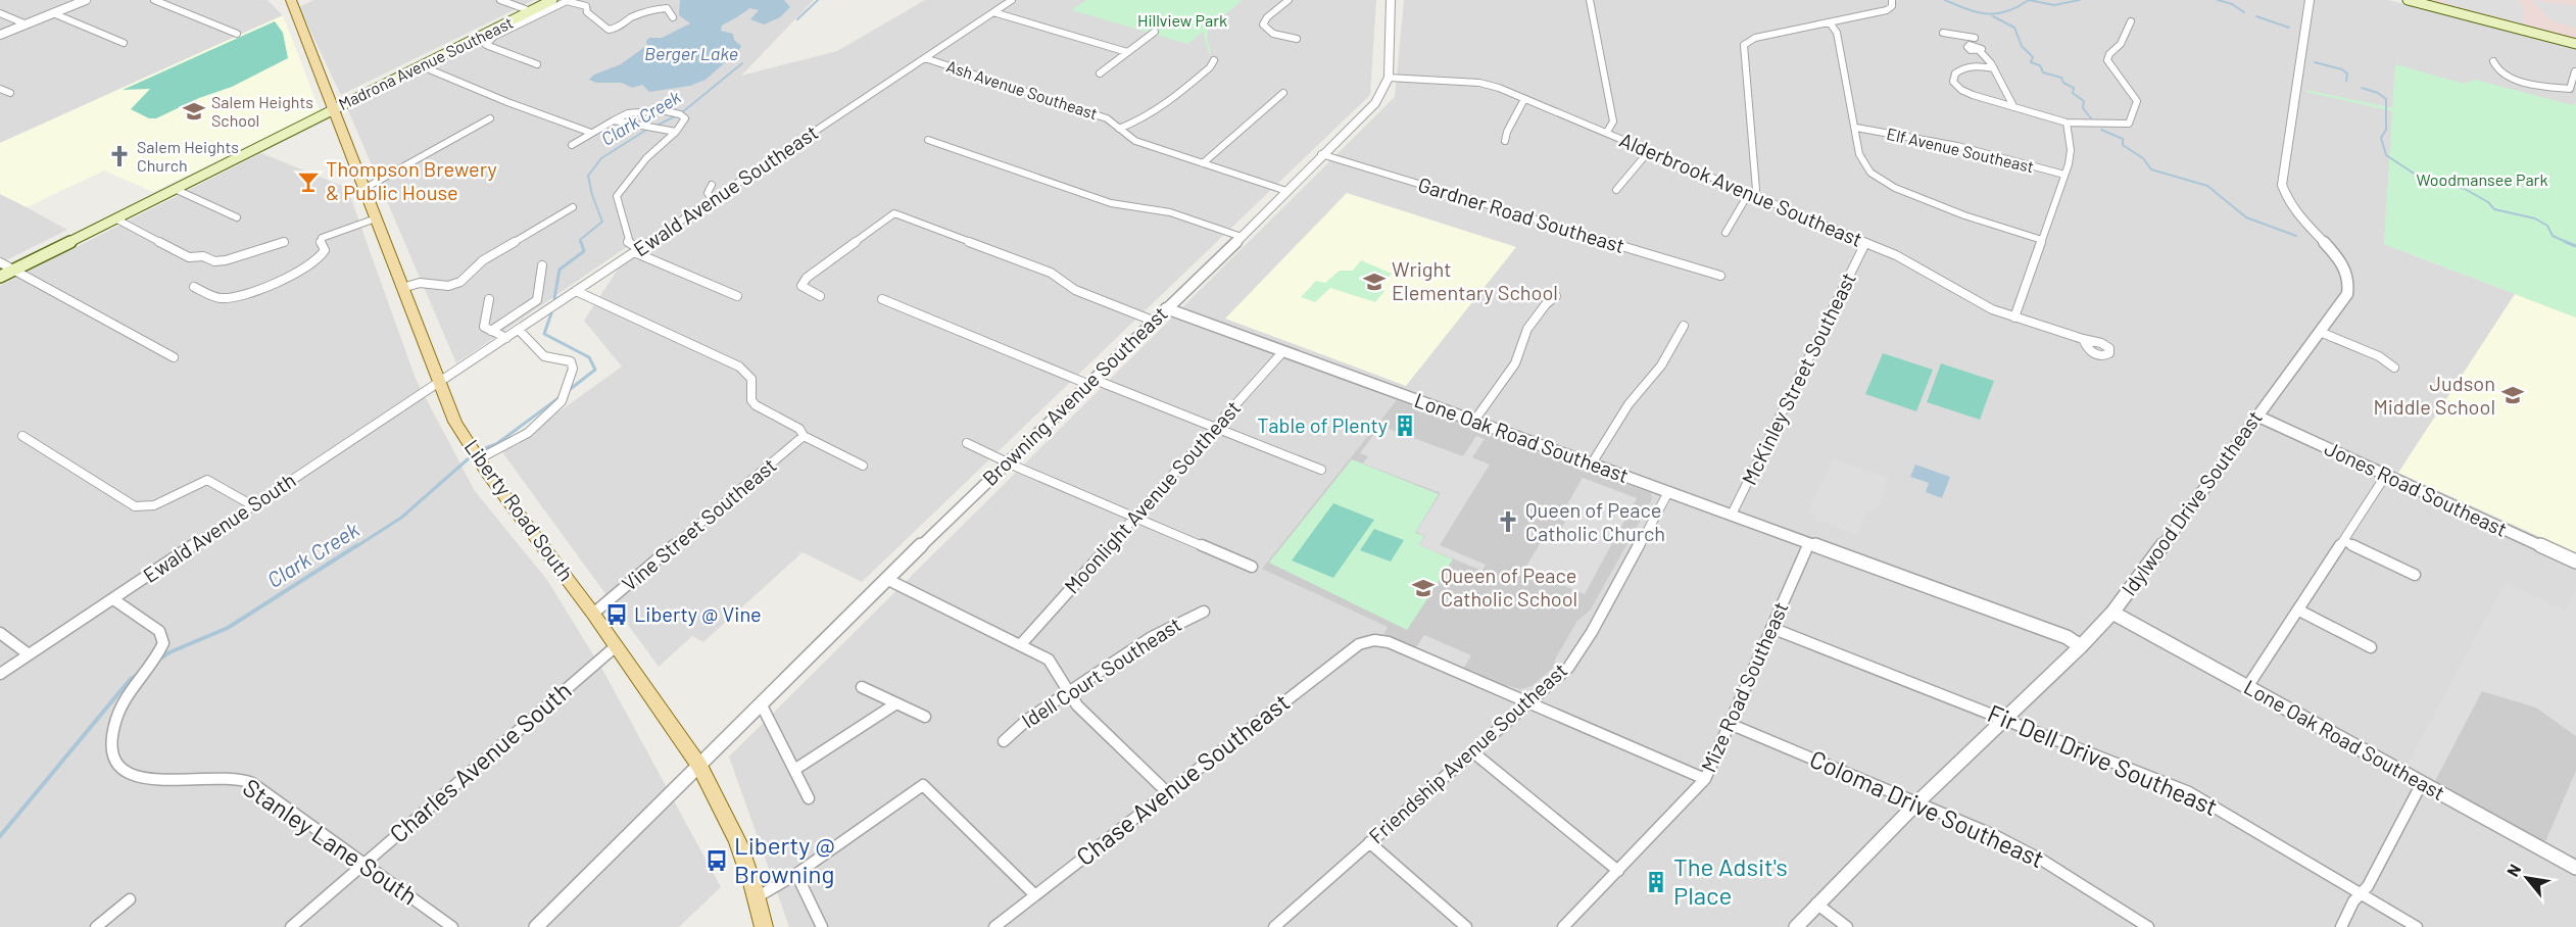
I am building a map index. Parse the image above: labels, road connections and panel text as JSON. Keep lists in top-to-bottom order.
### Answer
{
  "streets": {
    "main road": ["Madrona Avenue Southeast", "Liberty Road South"],
    "street": [
      "Ash Avenue Southeast",
      "Elf Avenue Southeast",
      "Alderbrook Avenue Southeast",
      "Ewald Avenue Southeast",
      "Gardner Road Southeast",
      "McKinley Street Southeast",
      "Browning Avenue Southeast",
      "Lone Oak Road Southeast",
      "Jones Road Southeast",
      "Moonlight Avenue Southeast",
      "Idylwood Drive Southeast",
      "Vine Street Southeast",
      "Ewald Avenue South",
      "Idell Court Southeast",
      "Mize Road Southeast",
      "Friendship Avenue Southeast",
      "Fir Dell Drive Southeast",
      "Charles Avenue South",
      "Chase Avenue Southeast",
      "Coloma Drive Southeast",
      "Stanley Lane South"
    ]
  },
  "crossings": [
    ["Madrona Avenue Southeast", "Liberty Road South"],
    ["Ash Avenue Southeast", "Ewald Avenue Southeast"],
    ["Ash Avenue Southeast", "Browning Avenue Southeast"],
    ["Alderbrook Avenue Southeast", "McKinley Street Southeast"],
    ["Alderbrook Avenue Southeast", "Browning Avenue Southeast"],
    ["Ewald Avenue Southeast", "Liberty Road South"],
    ["Ewald Avenue Southeast", "Ewald Avenue South"],
    ["Gardner Road Southeast", "Browning Avenue Southeast"],
    ["McKinley Street Southeast", "Lone Oak Road Southeast"],
    ["Browning Avenue Southeast", "Lone Oak Road Southeast"],
    ["Browning Avenue Southeast", "Liberty Road South"],
    ["Lone Oak Road Southeast", "Moonlight Avenue Southeast"],
    ["Lone Oak Road Southeast", "Idylwood Drive Southeast"],
    ["Lone Oak Road Southeast", "Mize Road Southeast"],
    ["Lone Oak Road Southeast", "Friendship Avenue Southeast"],
    ["Jones Road Southeast", "Idylwood Drive Southeast"],
    ["Idylwood Drive Southeast", "Fir Dell Drive Southeast"],
    ["Idylwood Drive Southeast", "Coloma Drive Southeast"],
    ["Liberty Road South", "Vine Street Southeast"],
    ["Liberty Road South", "Ewald Avenue South"],
    ["Liberty Road South", "Charles Avenue South"],
    ["Ewald Avenue South", "Stanley Lane South"],
    ["Mize Road Southeast", "Fir Dell Drive Southeast"],
    ["Mize Road Southeast", "Coloma Drive Southeast"],
    ["Friendship Avenue Southeast", "Chase Avenue Southeast"],
    ["Charles Avenue South", "Stanley Lane South"]
  ],
  "water": ["Berger Lake", "Clark Creek"],
  "parks": ["Hillview Park", "Woodmansee Park"],
  "places": {
    "school or university": [
      "Salem Heights School",
      "Wright Elementary School",
      "Judson Middle School",
      "Queen of Peace Catholic School"
    ],
    "church": ["Salem Heights Church", "Queen of Peace Catholic Church"],
    "bar": ["Thompson Brewery & Public House"],
    "building": ["Table of Plenty", "The Adsit's Place"],
    "bus stop": ["Liberty @ Vine", "Liberty @ Browning"]
  },
  "north": "top left"
}
